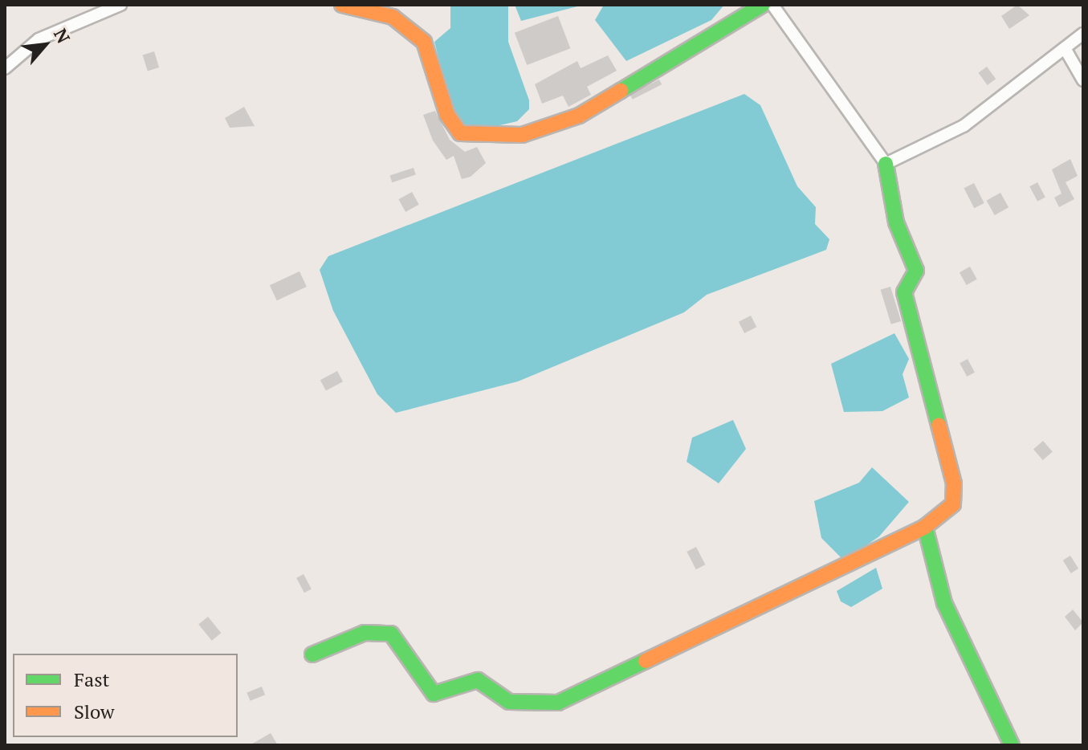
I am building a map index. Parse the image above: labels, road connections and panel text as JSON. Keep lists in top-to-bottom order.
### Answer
{
  "legend": ["Fast", "Slow"],
  "north": "top right"
}
